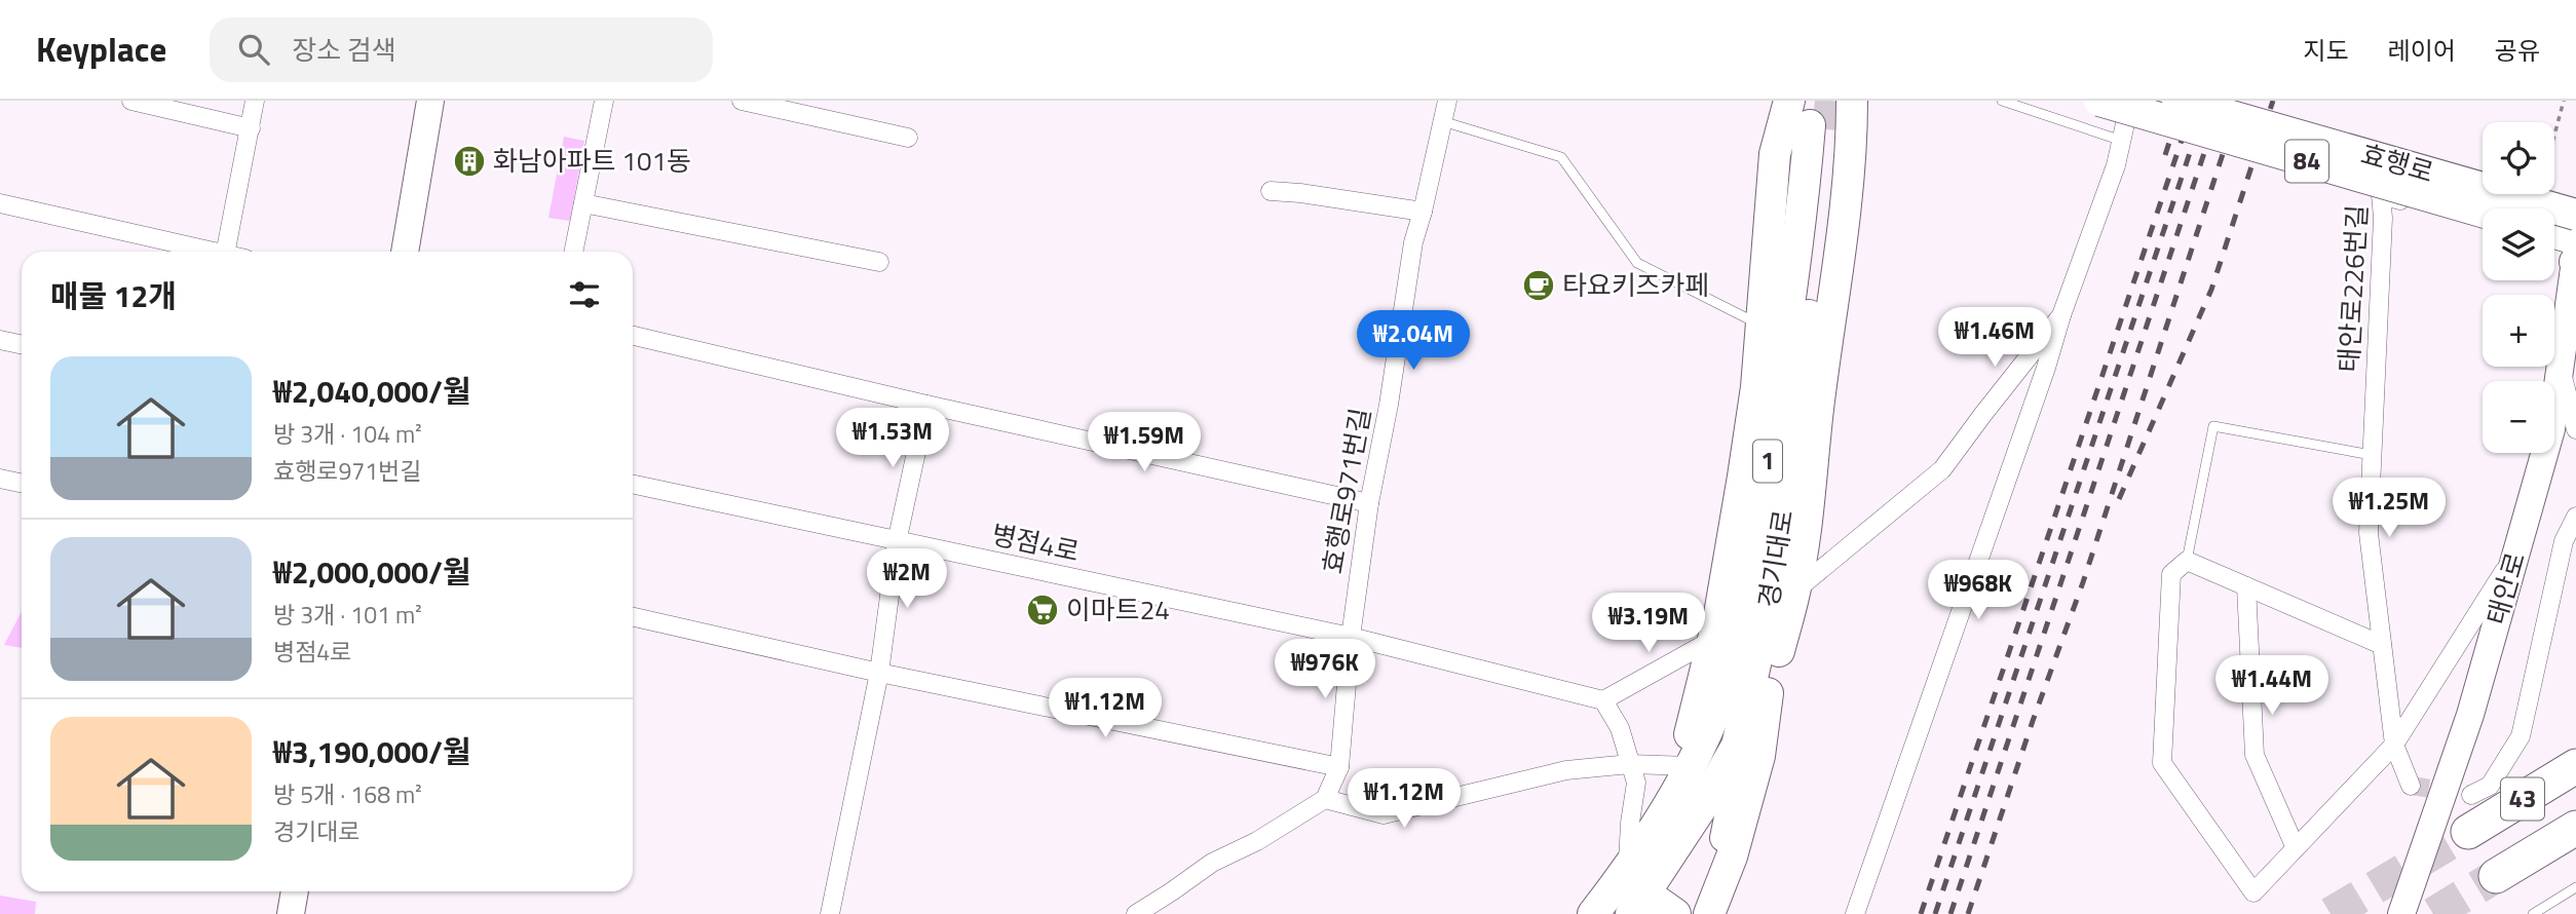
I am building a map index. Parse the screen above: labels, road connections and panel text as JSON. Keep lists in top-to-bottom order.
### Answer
{
  "streets": {
    "highway": ["43"],
    "main road": [
      "84",
      "효행로",
      "1",
      "경기대로"
    ],
    "street": [
      "태안로226번길",
      "효행로971번길",
      "병점4로",
      "태안로"
    ]
  },
  "crossings": [
    ["효행로971번길", "병점4로"]
  ],
  "places": {
    "building": ["화남아파트 101동"],
    "cafe": ["타요키즈카페"],
    "supermarket": ["이마트24"]
  },
  "page": {
    "header": "Keyplace",
    "search": "장소 검색",
    "nav": ["지도", "레이어", "공유"],
    "map_buttons": ["+", "−"],
    "heading": "매물 12개",
    "price": [
      "₩1.46M",
      "₩2.04M",
      "₩1.53M",
      "₩1.59M",
      "₩1.25M",
      "₩2M",
      "₩968K",
      "₩3.19M",
      "₩976K",
      "₩1.44M",
      "₩1.12M",
      "₩1.12M"
    ],
    "list": [
      {
        "name": "₩2,040,000/월",
        "note": "방 3개 · 104 m² · 효행로971번길"
      },
      {
        "name": "₩2,000,000/월",
        "note": "방 3개 · 101 m² · 병점4로"
      },
      {
        "name": "₩3,190,000/월",
        "note": "방 5개 · 168 m² · 경기대로"
      }
    ]
  }
}
